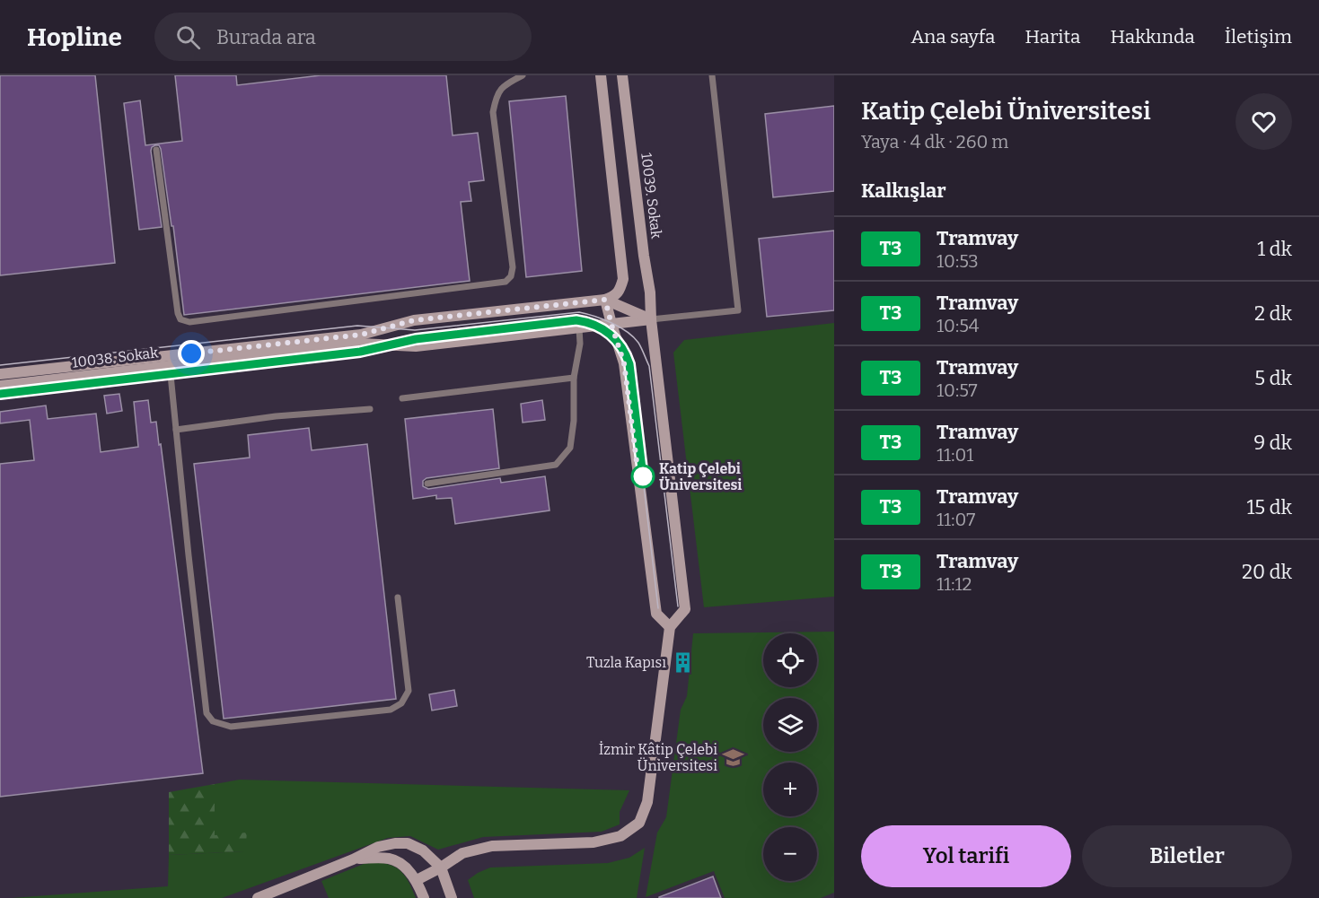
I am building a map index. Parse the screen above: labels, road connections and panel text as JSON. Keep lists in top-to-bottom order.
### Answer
{
  "streets": {
    "street": ["10039. Sokak", "10038. Sokak"]
  },
  "crossings": [
    ["10039. Sokak", "10038. Sokak"]
  ],
  "places": {
    "other": ["Katip Çelebi Üniversitesi"],
    "building": ["Tuzla Kapısı"],
    "school or university": ["İzmir Kâtip Çelebi Üniversitesi"]
  },
  "lines": ["tram line T3"],
  "page": {
    "header": "Hopline",
    "search": "Burada ara",
    "nav": [
      "Ana sayfa",
      "Harita",
      "Hakkında",
      "İletişim"
    ],
    "heading": [
      ["Katip Çelebi Üniversitesi", "Yaya · 4 dk · 260 m"],
      "Kalkışlar"
    ],
    "list": [
      {
        "mark": "T3",
        "name": "Tramvay",
        "note": "10:53",
        "value": "1 dk"
      },
      {
        "mark": "T3",
        "name": "Tramvay",
        "note": "10:54",
        "value": "2 dk"
      },
      {
        "mark": "T3",
        "name": "Tramvay",
        "note": "10:57",
        "value": "5 dk"
      },
      {
        "mark": "T3",
        "name": "Tramvay",
        "note": "11:01",
        "value": "9 dk"
      },
      {
        "mark": "T3",
        "name": "Tramvay",
        "note": "11:07",
        "value": "15 dk"
      },
      {
        "mark": "T3",
        "name": "Tramvay",
        "note": "11:12",
        "value": "20 dk"
      }
    ],
    "map_buttons": ["+", "−"],
    "buttons": ["Yol tarifi", "Biletler"]
  }
}
